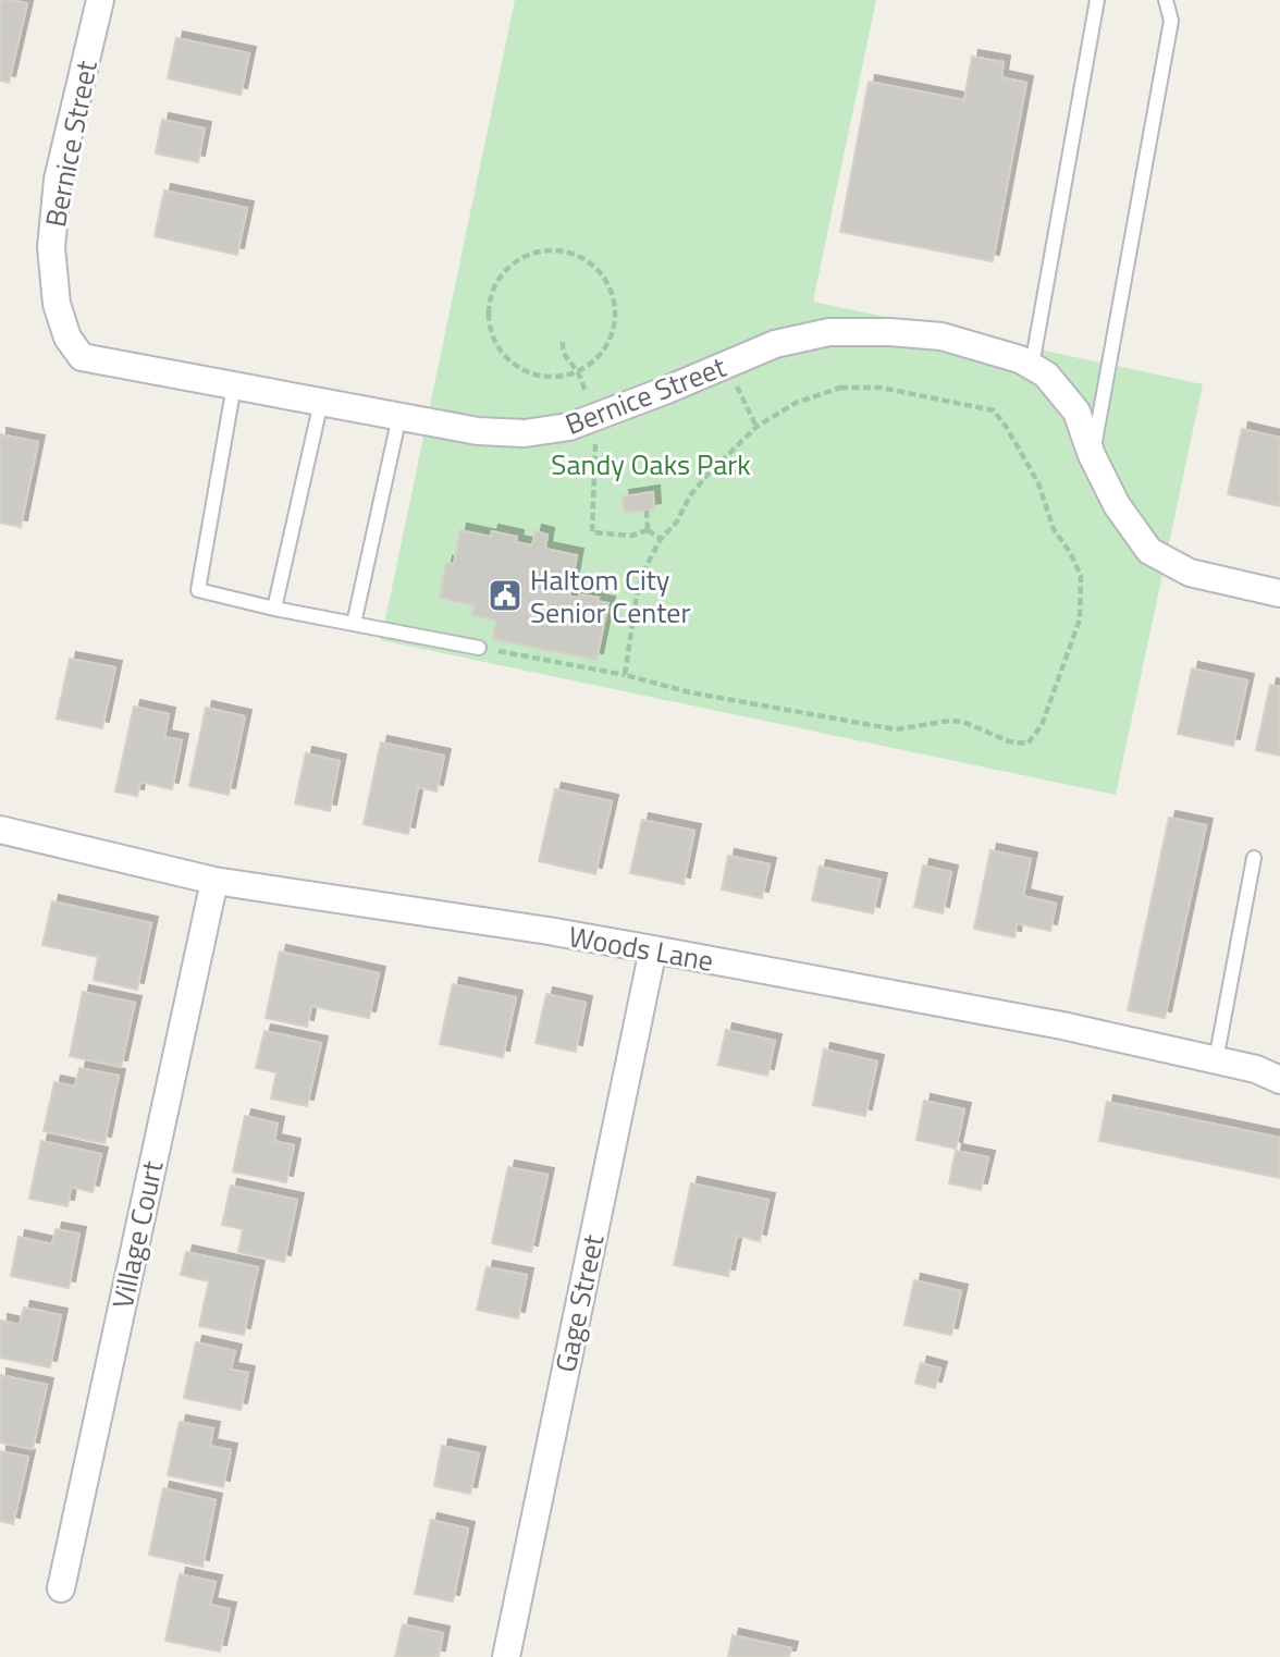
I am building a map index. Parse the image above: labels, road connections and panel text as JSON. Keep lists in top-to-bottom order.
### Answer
{
  "streets": {
    "street": [
      "Bernice Street",
      "Woods Lane",
      "Village Court",
      "Gage Street"
    ]
  },
  "crossings": [
    ["Woods Lane", "Village Court"],
    ["Woods Lane", "Gage Street"]
  ],
  "parks": ["Sandy Oaks Park"],
  "places": {
    "public building": ["Haltom City Senior Center"]
  }
}
